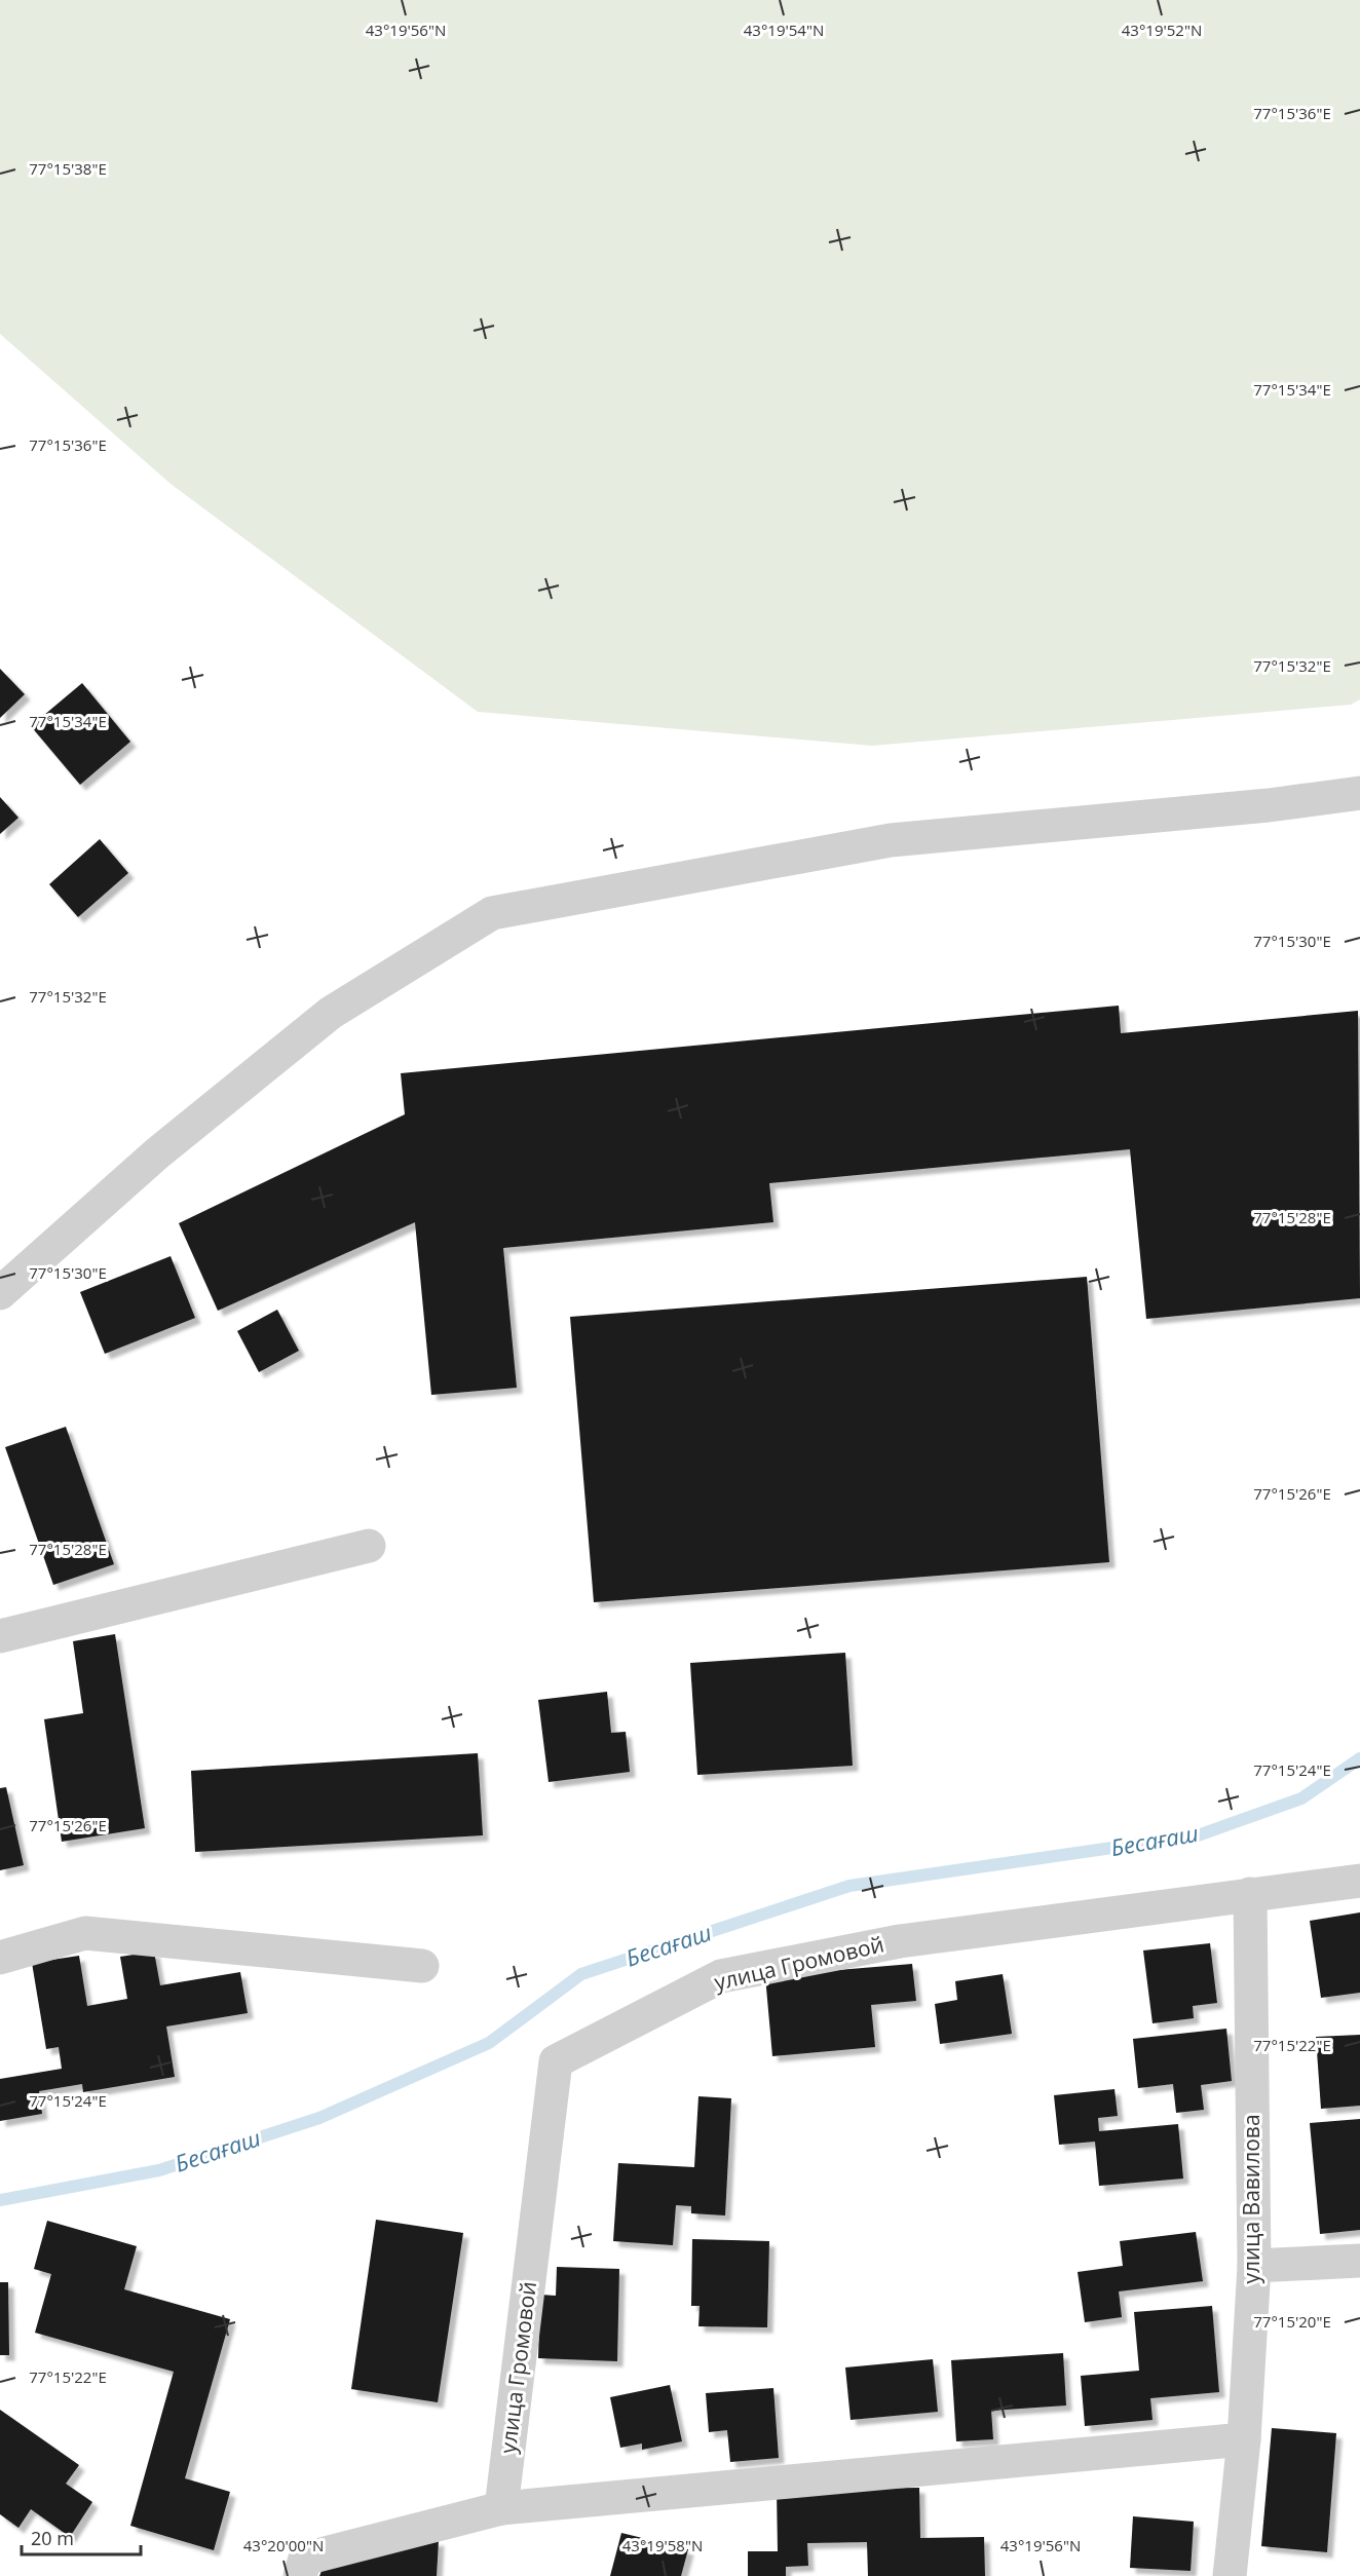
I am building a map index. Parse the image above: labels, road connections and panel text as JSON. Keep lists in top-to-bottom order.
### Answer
{
  "streets": {
    "street": ["улица Громовой", "улица Вавилова"]
  },
  "crossings": [
    ["улица Громовой", "улица Вавилова"]
  ],
  "water": ["Бесағаш"],
  "scale_bar": "20 m",
  "coordinates": [
    "43°19'52\"N",
    "43°19'56\"N",
    "43°19'54\"N",
    "77°15'36\"E",
    "77°15'38\"E",
    "77°15'34\"E",
    "77°15'32\"E",
    "77°15'30\"E",
    "77°15'28\"E",
    "77°15'26\"E",
    "77°15'24\"E",
    "77°15'22\"E",
    "77°15'20\"E",
    "43°20'00\"N",
    "43°19'58\"N"
  ]
}
